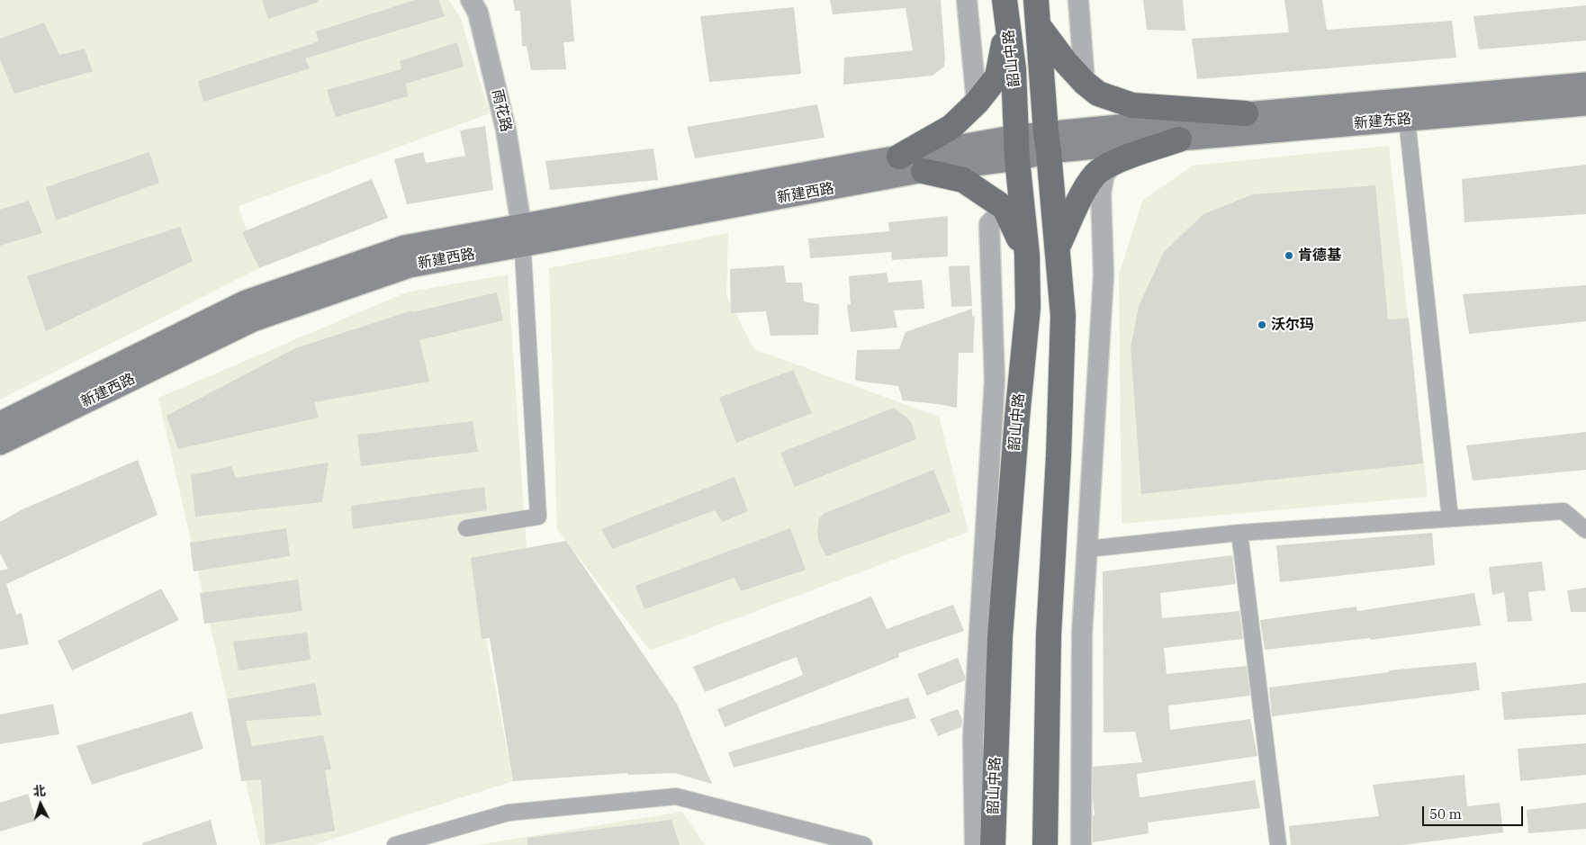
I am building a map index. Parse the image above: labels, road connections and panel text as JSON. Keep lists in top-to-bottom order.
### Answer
{
  "streets": {
    "main road": ["韶山中路", "新建东路", "新建西路"],
    "street": ["雨花路"]
  },
  "crossings": [
    ["韶山中路", "新建东路"],
    ["韶山中路", "新建西路"],
    ["雨花路", "新建西路"]
  ],
  "places": ["肯德基", "沃尔玛"],
  "scale_bar": "50 m",
  "north": "top"
}
